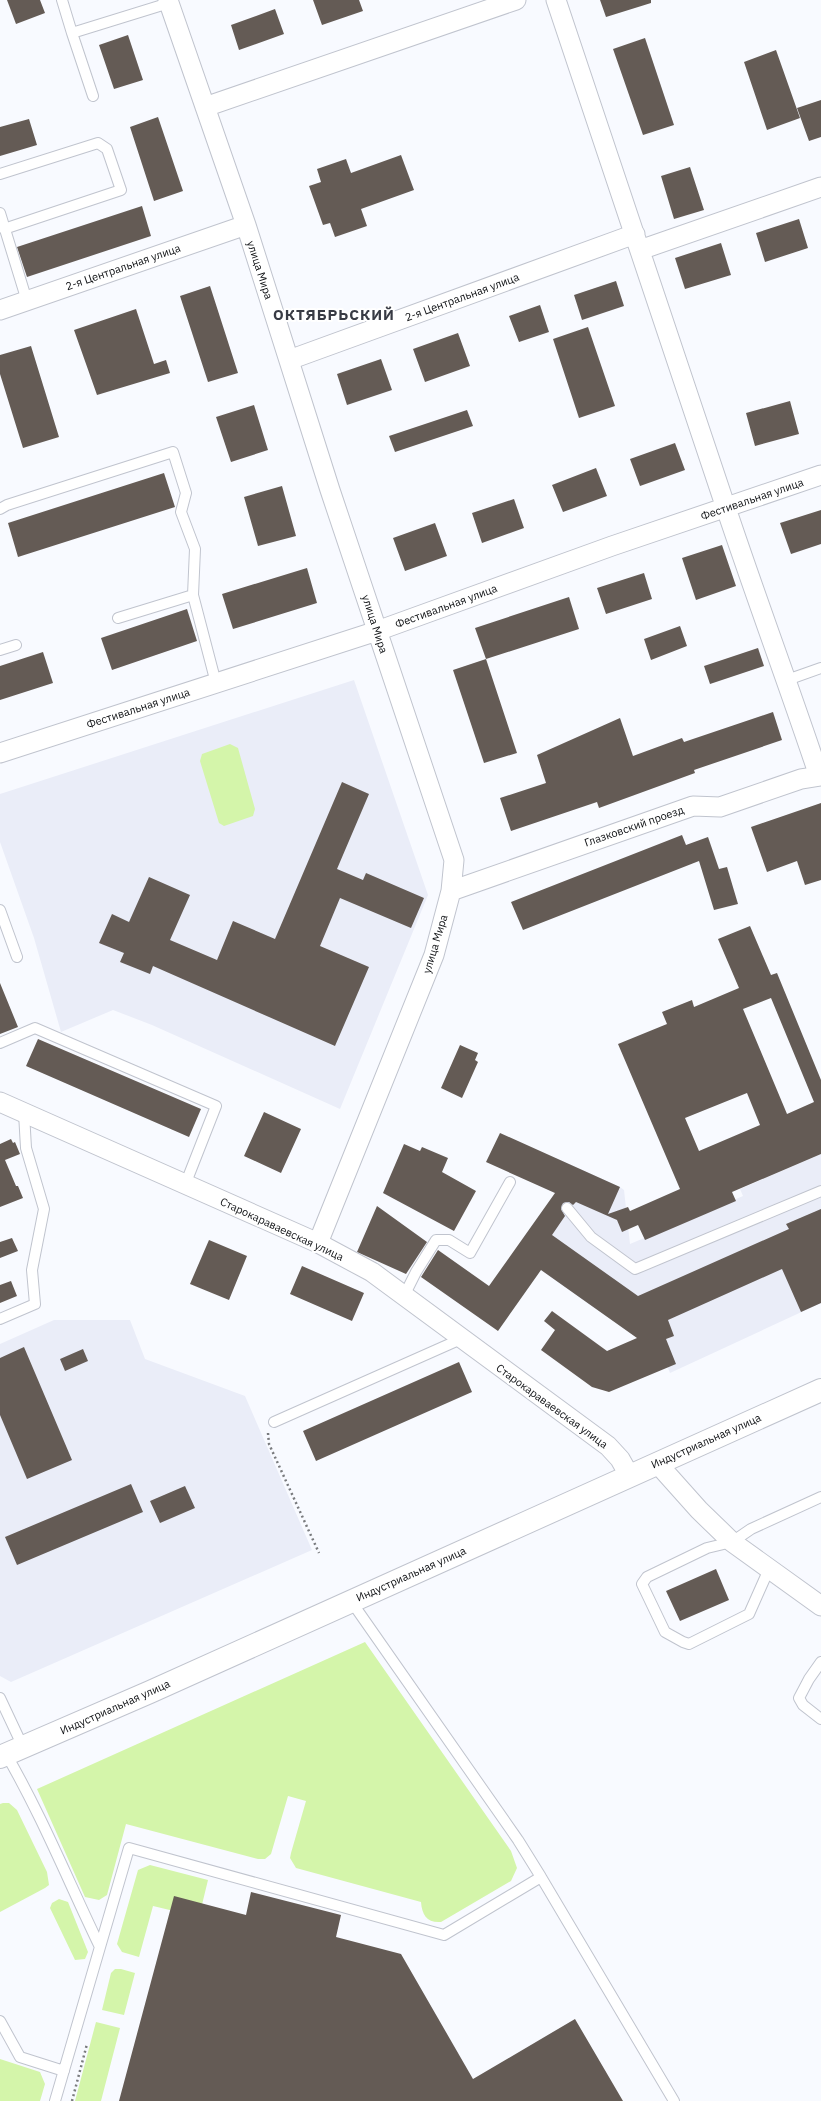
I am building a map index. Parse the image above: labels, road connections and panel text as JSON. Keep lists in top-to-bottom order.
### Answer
{
  "streets": {
    "highway": ["Индустриальная улица"],
    "street": [
      "2-я Центральная улица",
      "улица Мира",
      "Фестивальная улица",
      "Глазковский проезд",
      "Старокараваевская улица"
    ]
  },
  "crossings": [
    ["2-я Центральная улица", "улица Мира"],
    ["улица Мира", "Фестивальная улица"],
    ["улица Мира", "Глазковский проезд"],
    ["улица Мира", "Старокараваевская улица"],
    ["Старокараваевская улица", "Индустриальная улица"]
  ],
  "districts": ["ОКТЯБРЬСКИЙ"]
}
